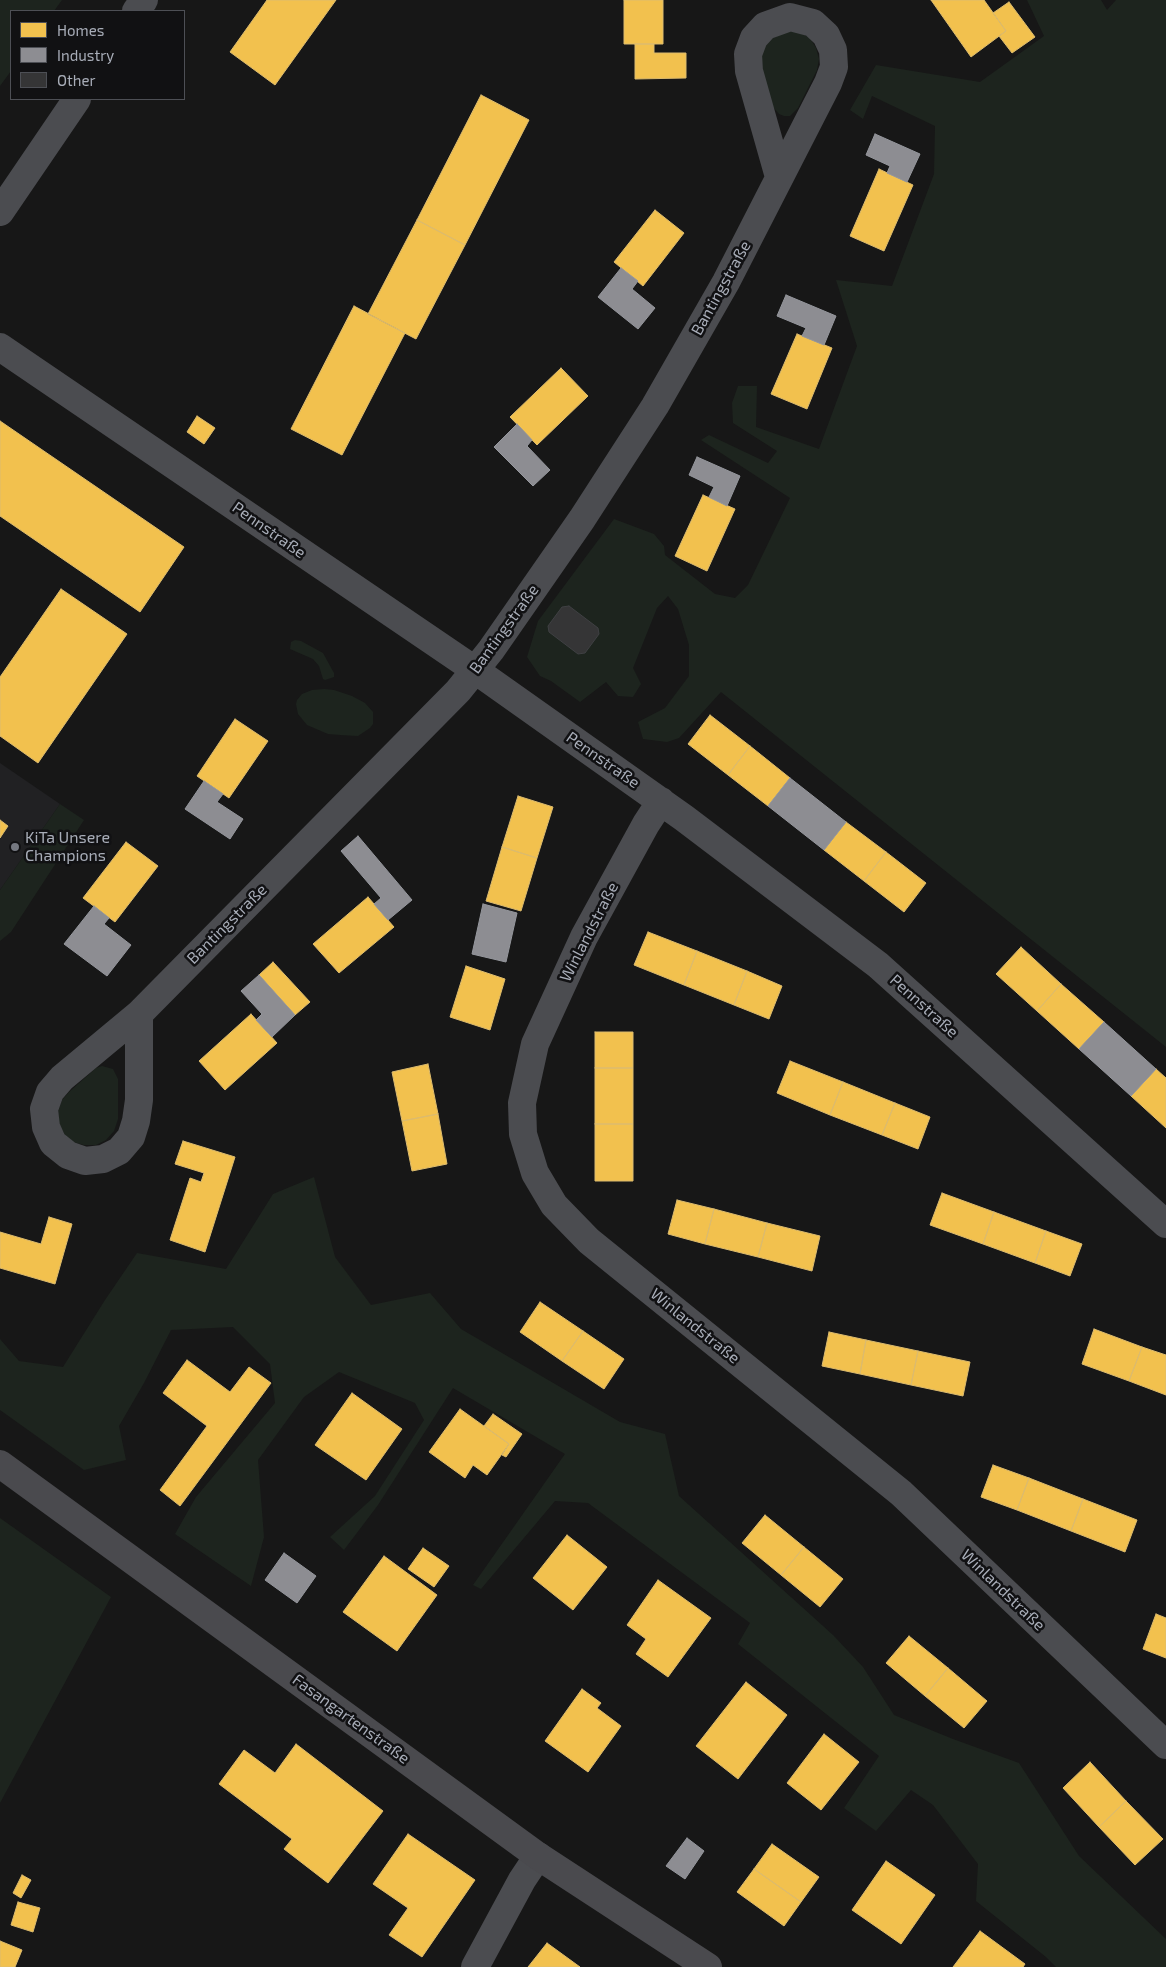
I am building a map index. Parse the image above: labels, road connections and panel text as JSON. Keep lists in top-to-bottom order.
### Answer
{
  "streets": {
    "street": [
      "Bantingstraße",
      "Pennstraße",
      "Winlandstraße",
      "Fasangartenstraße"
    ]
  },
  "crossings": [
    ["Bantingstraße", "Pennstraße"],
    ["Pennstraße", "Winlandstraße"]
  ],
  "places": ["KiTa Unsere Champions"],
  "legend": ["Homes", "Industry", "Other"]
}
